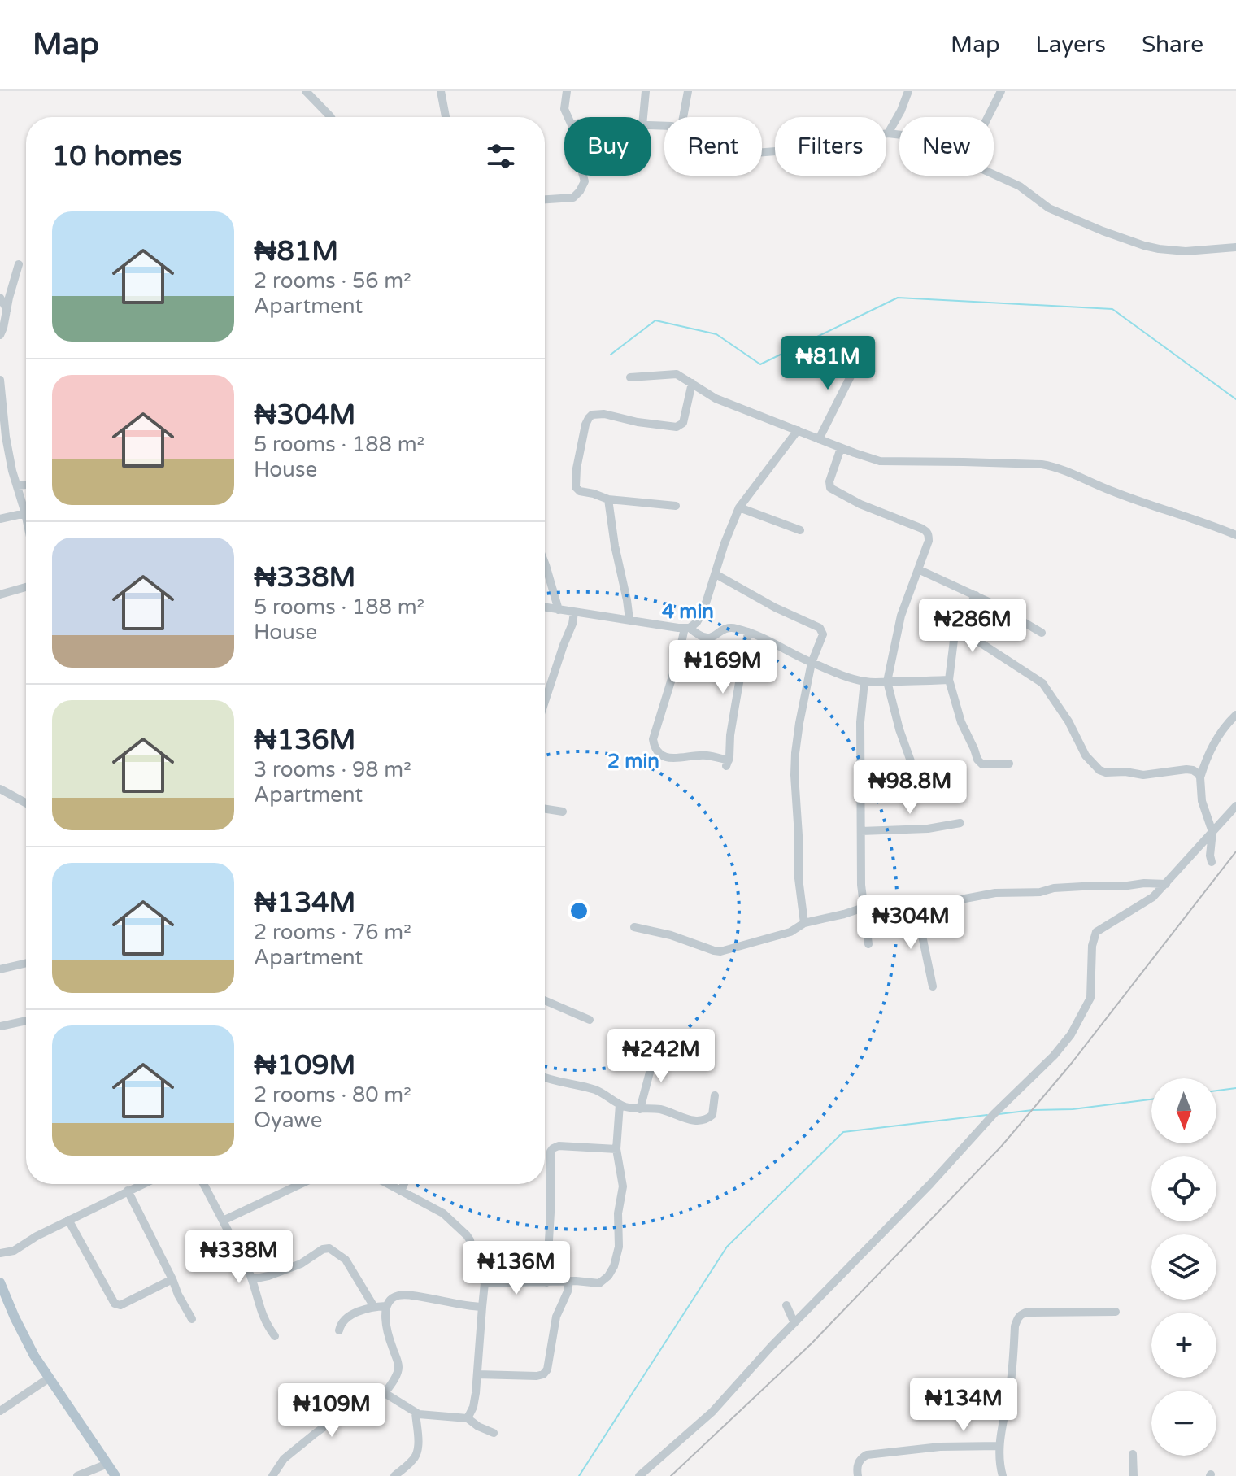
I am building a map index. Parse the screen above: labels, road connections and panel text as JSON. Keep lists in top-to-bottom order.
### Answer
{
  "north": "bottom",
  "page": {
    "header": "Map",
    "nav": ["Map", "Layers", "Share"],
    "chip": [
      "Buy",
      "Rent",
      "Filters",
      "New"
    ],
    "heading": "10 homes",
    "list": [
      {
        "name": "₦81M",
        "note": "2 rooms · 56 m² · Apartment"
      },
      {
        "name": "₦304M",
        "note": "5 rooms · 188 m² · House"
      },
      {
        "name": "₦338M",
        "note": "5 rooms · 188 m² · House"
      },
      {
        "name": "₦136M",
        "note": "3 rooms · 98 m² · Apartment"
      },
      {
        "name": "₦134M",
        "note": "2 rooms · 76 m² · Apartment"
      },
      {
        "name": "₦109M",
        "note": "2 rooms · 80 m² · Oyawe"
      }
    ],
    "price": [
      "₦81M",
      "₦286M",
      "₦169M",
      "₦98.8M",
      "₦304M",
      "₦242M",
      "₦338M",
      "₦136M",
      "₦134M",
      "₦109M"
    ],
    "map_buttons": ["+", "−"]
  },
  "rings": ["4 min", "2 min"]
}
